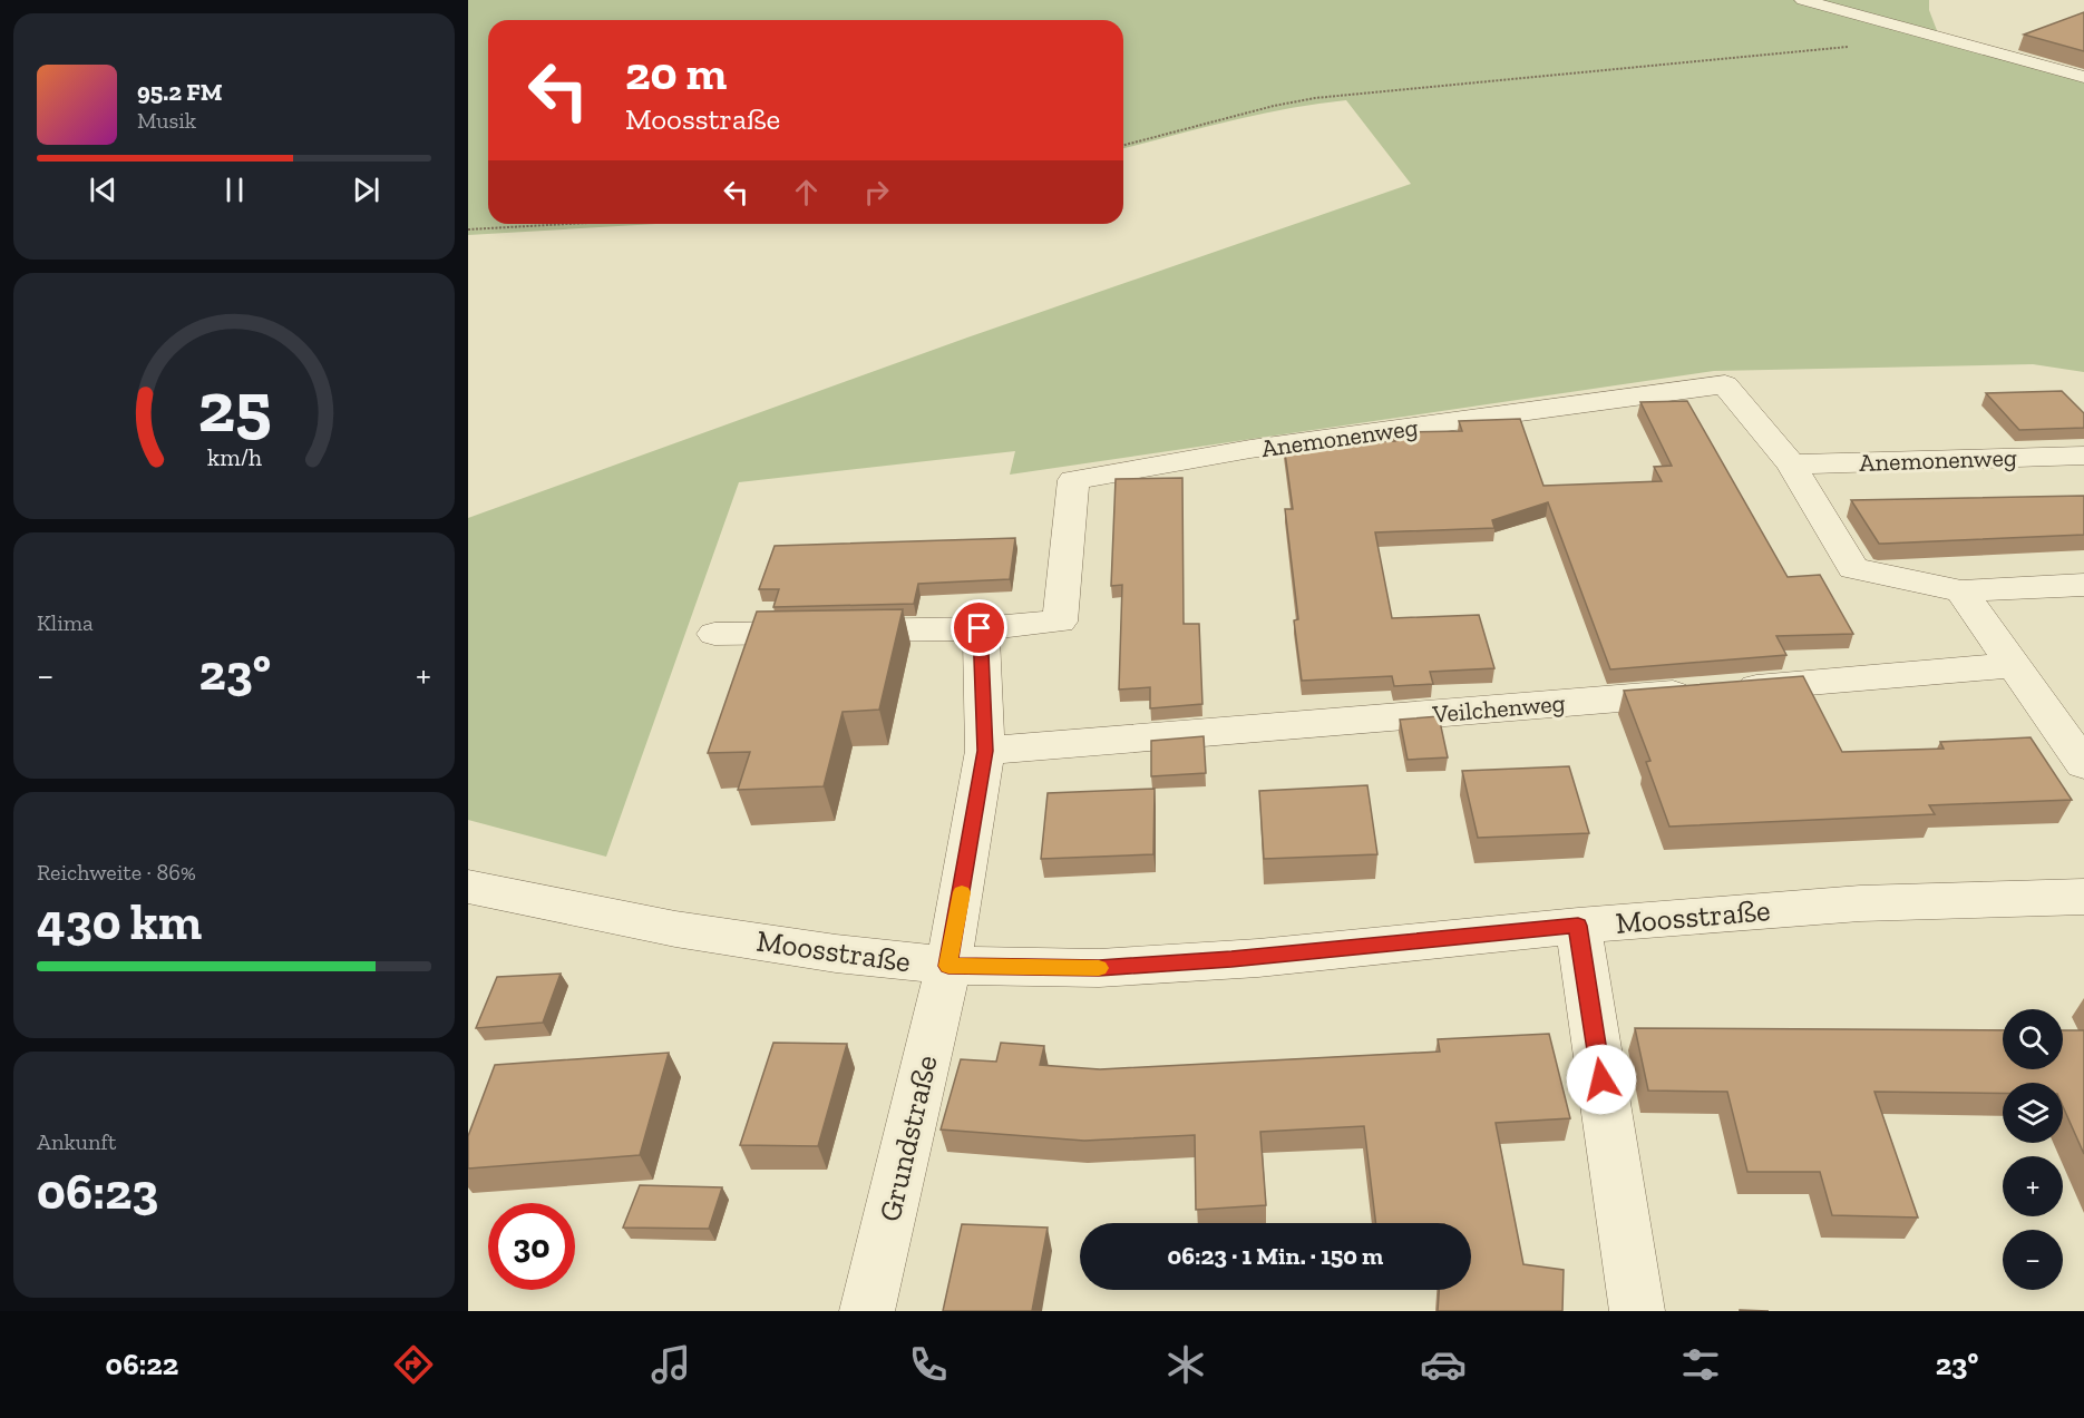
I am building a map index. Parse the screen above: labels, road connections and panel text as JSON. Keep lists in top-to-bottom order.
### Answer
{
  "streets": {
    "street": [
      "Anemonenweg",
      "Veilchenweg",
      "Moosstraße",
      "Grundstraße"
    ]
  },
  "crossings": [
    ["Moosstraße", "Grundstraße"]
  ],
  "page": {
    "turn": ["20 m", "Moosstraße"],
    "song": ["95.2 FM", "Musik"],
    "tile": [
      "Klima",
      ["Reichweite · 86%", "430 km"],
      ["Ankunft", "06:23"]
    ],
    "heat": ["−", "23°", "+"],
    "map_buttons": ["+", "−"],
    "limit": "30",
    "trip": "06:23 · 1 Min. · 150 m",
    "tabs": ["06:22", "23°"],
    "gauge": ["25", "km/h"]
  }
}
